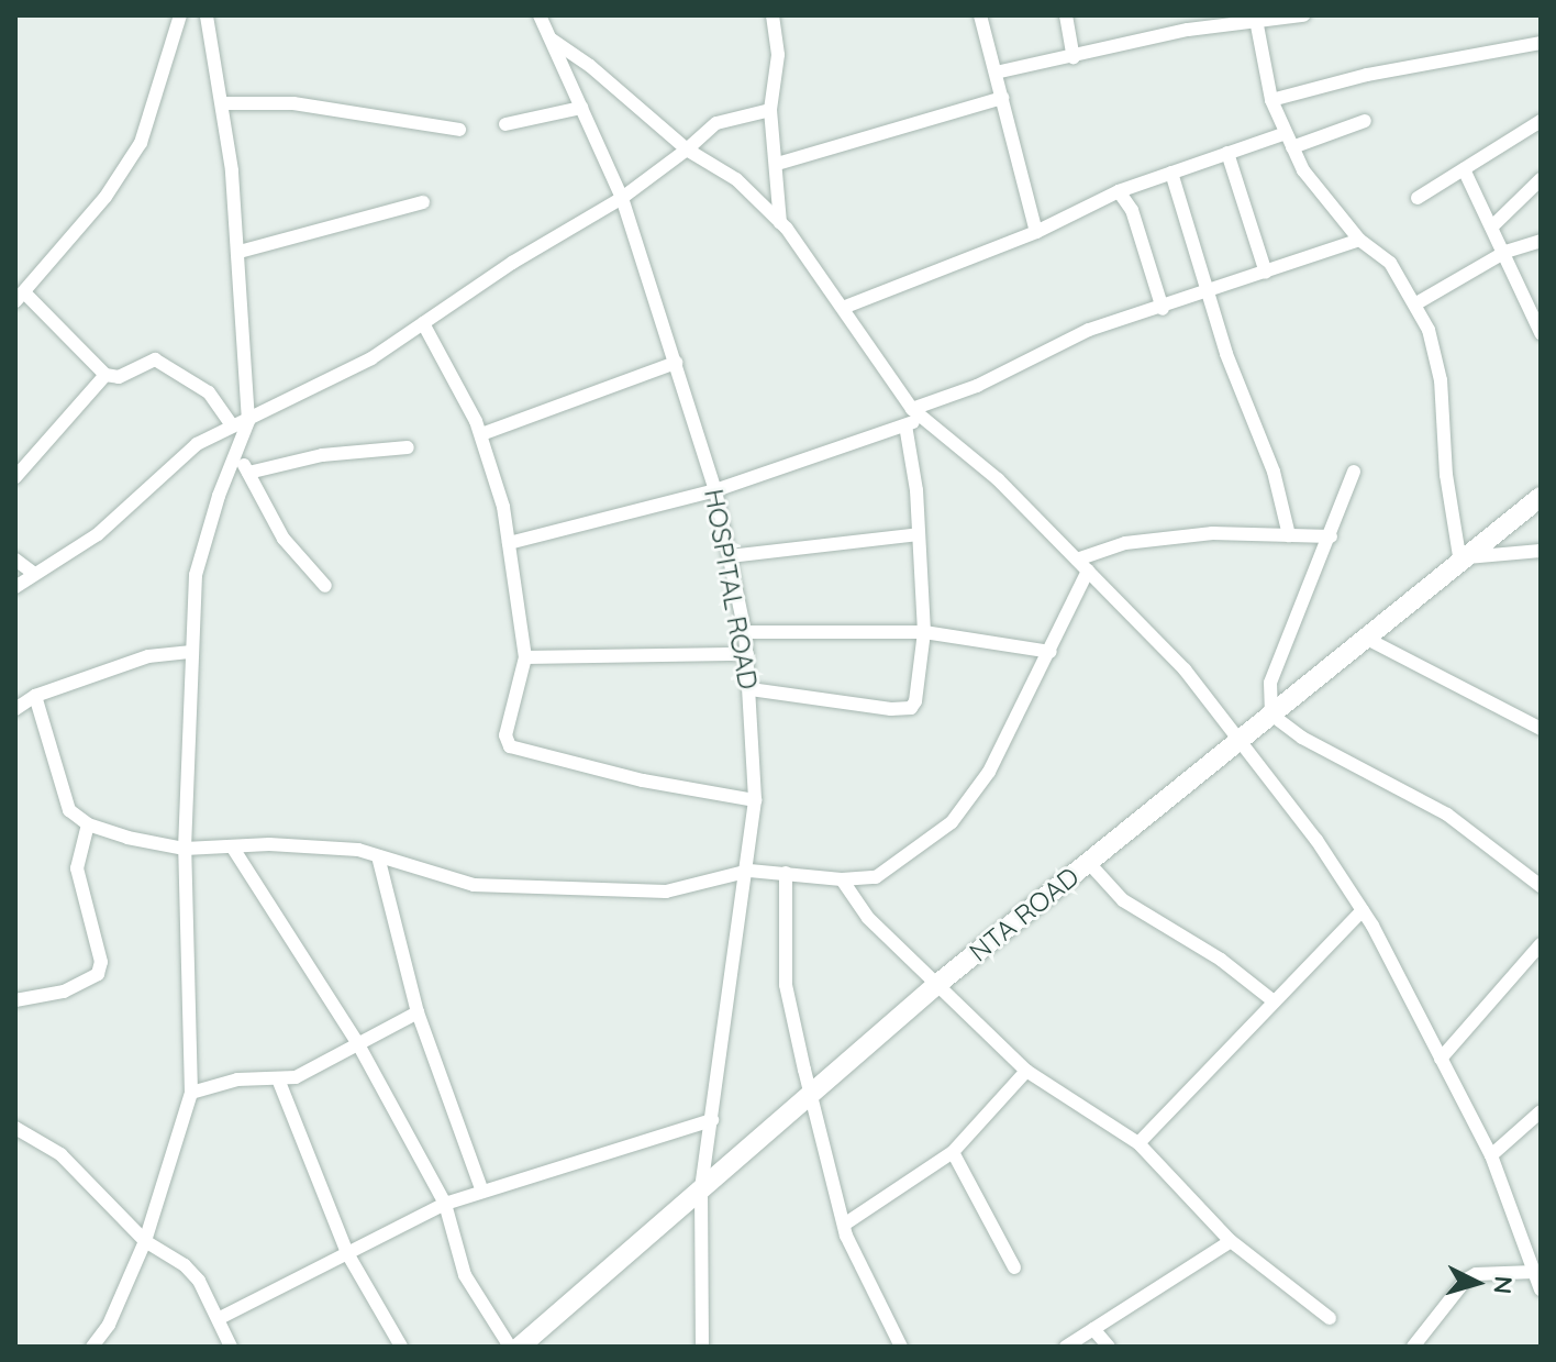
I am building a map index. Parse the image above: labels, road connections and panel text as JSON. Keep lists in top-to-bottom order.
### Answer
{
  "streets": {
    "street": ["HOSPITAL ROAD", "NTA ROAD"]
  },
  "crossings": [
    ["HOSPITAL ROAD", "NTA ROAD"]
  ],
  "north": "right"
}
